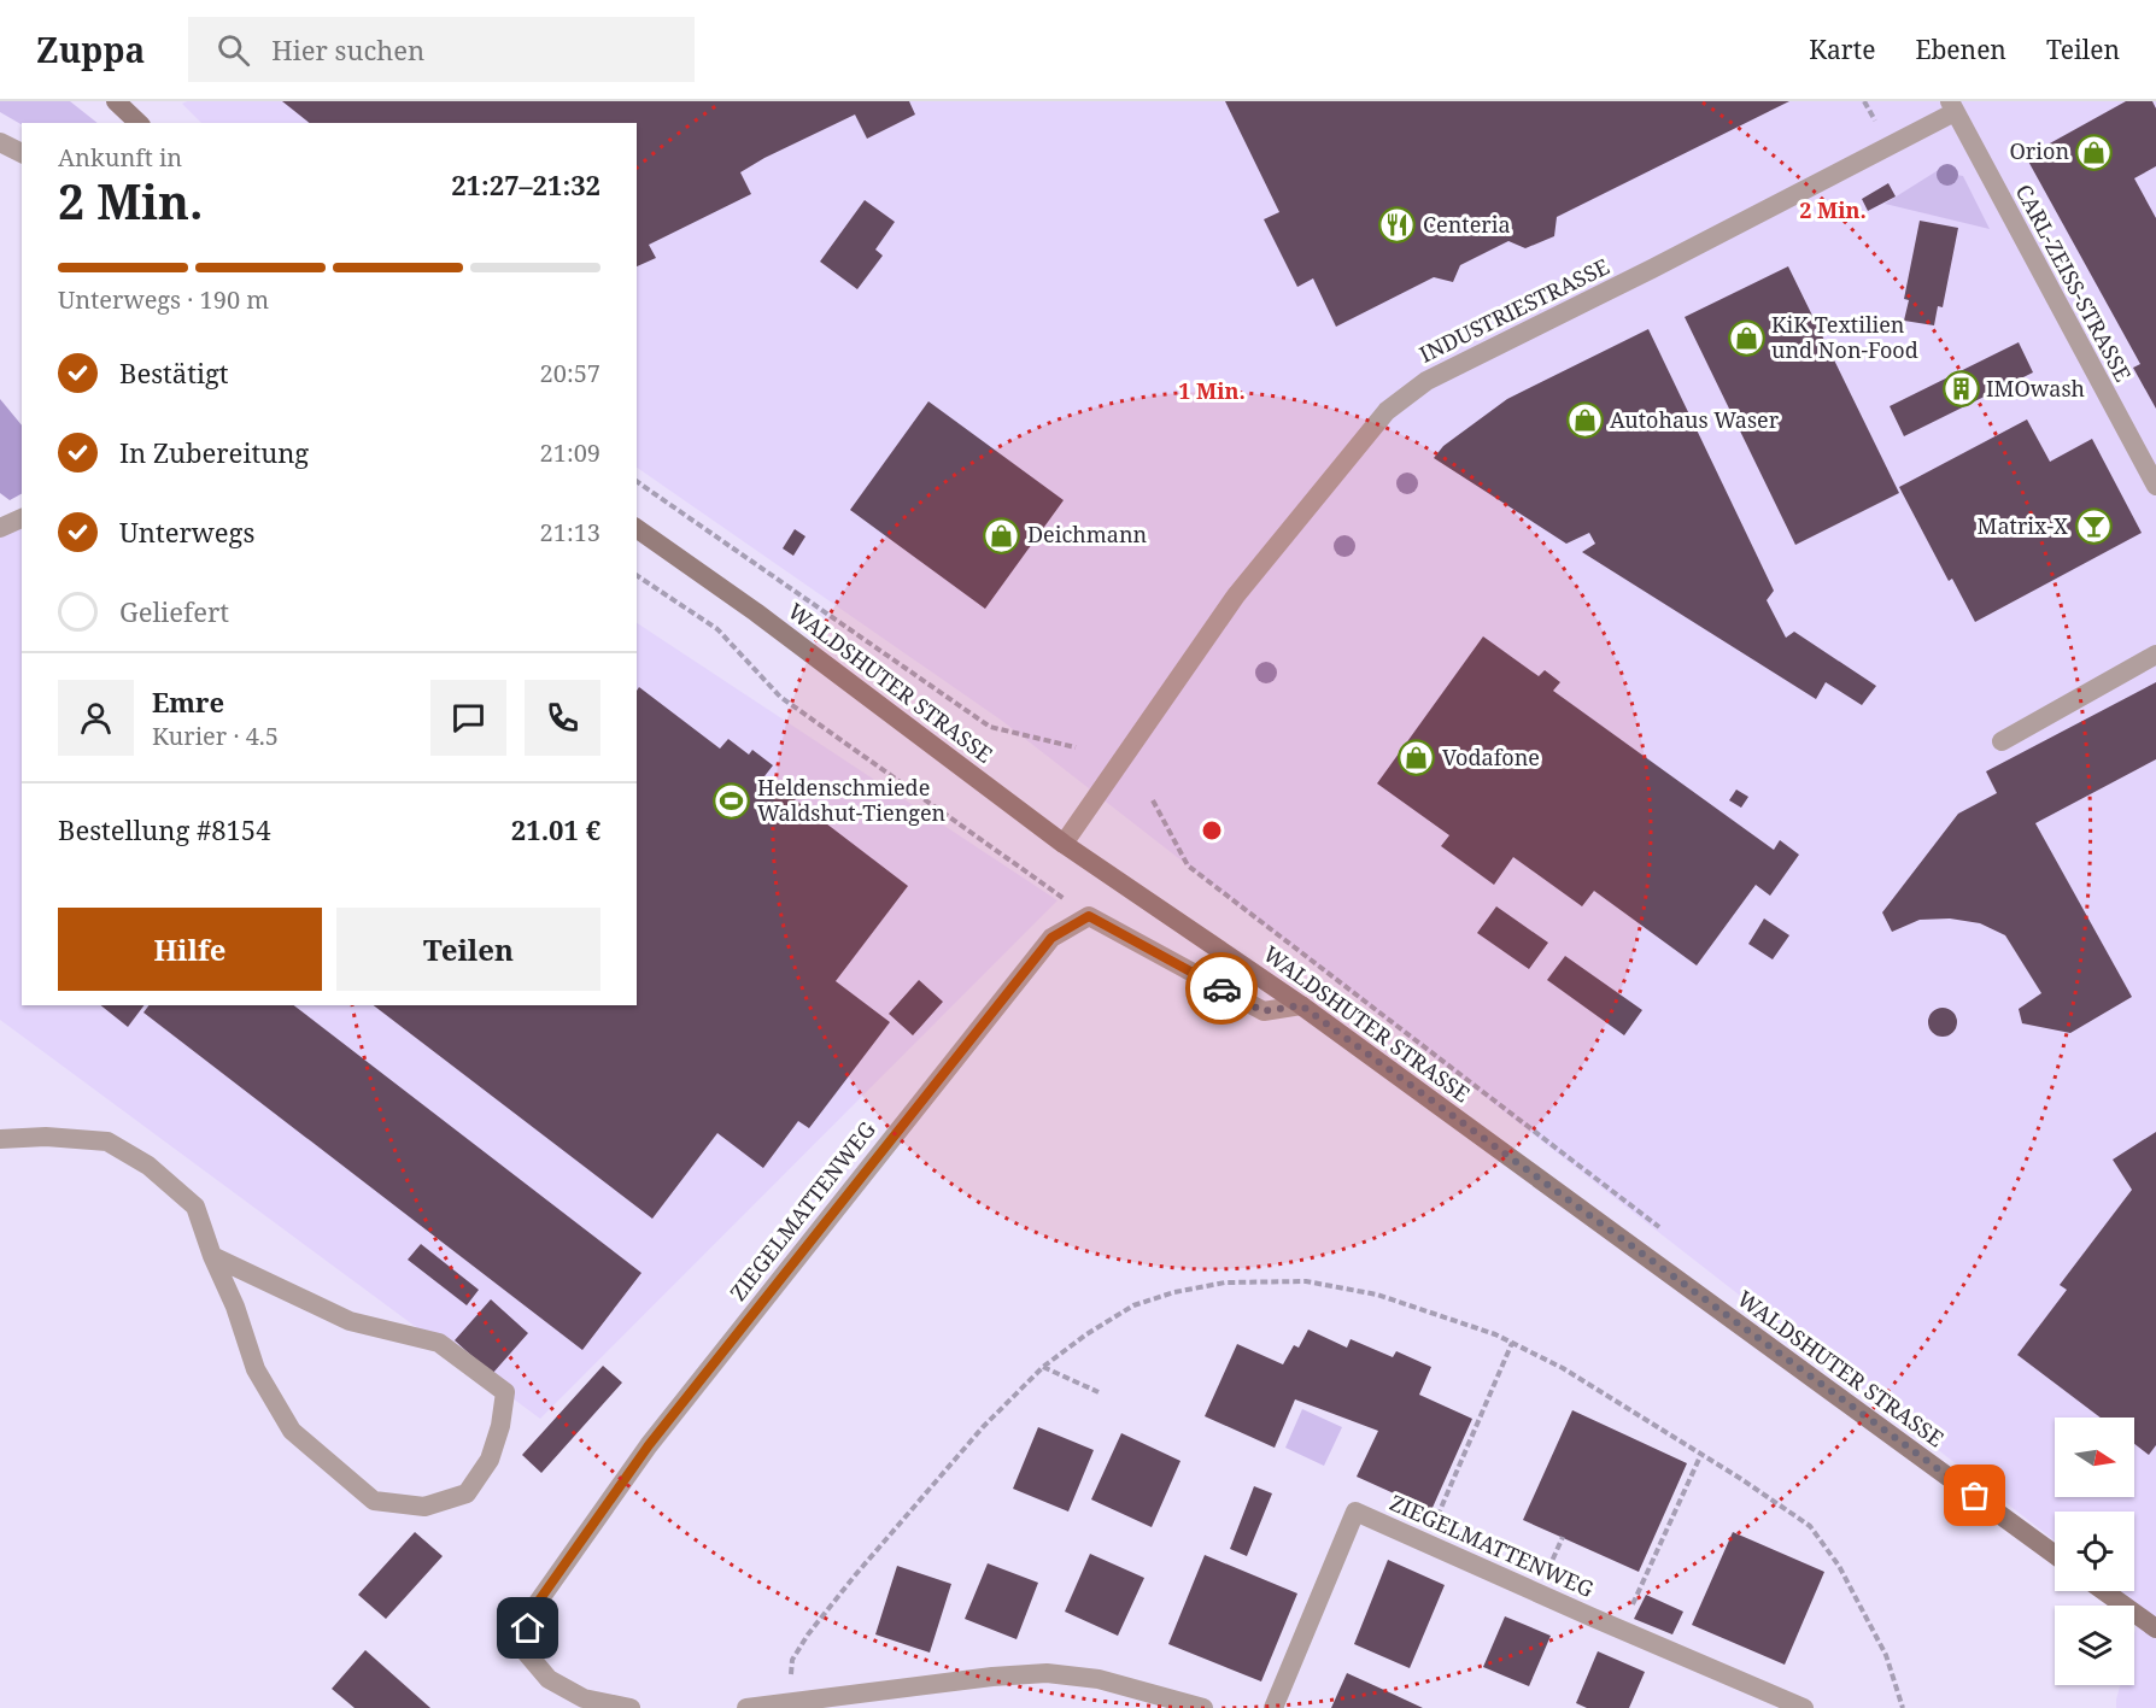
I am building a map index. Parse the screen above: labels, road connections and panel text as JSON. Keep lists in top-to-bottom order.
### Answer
{
  "streets": {
    "main road": ["WALDSHUTER STRASSE"],
    "street": ["CARL-ZEISS-STRASSE", "INDUSTRIESTRASSE", "ZIEGELMATTENWEG"]
  },
  "crossings": [
    ["CARL-ZEISS-STRASSE", "INDUSTRIESTRASSE"],
    ["INDUSTRIESTRASSE", "WALDSHUTER STRASSE"]
  ],
  "places": {
    "shop": [
      "Orion",
      "KiK Textilien und Non-Food",
      "Autohaus Waser",
      "Deichmann",
      "Vodafone"
    ],
    "restaurant": ["Centeria"],
    "building": ["IMOwash"],
    "bar": ["Matrix-X"],
    "sports": ["Heldenschmiede Waldshut-Tiengen"]
  },
  "north": "right",
  "page": {
    "header": "Zuppa",
    "search": "Hier suchen",
    "nav": ["Karte", "Ebenen", "Teilen"],
    "heading": ["2 Min.", "Ankunft in", "21:27–21:32"],
    "panel": [
      "Emre",
      "Kurier · 4.5",
      "Bestellung #8154",
      "21.01 €"
    ],
    "bar": "Unterwegs · 190 m",
    "list": [
      ["Bestätigt", "20:57"],
      ["In Zubereitung", "21:09"],
      ["Unterwegs", "21:13"],
      "Geliefert"
    ],
    "buttons": ["Hilfe", "Teilen"]
  },
  "rings": ["2 Min.", "1 Min."]
}
